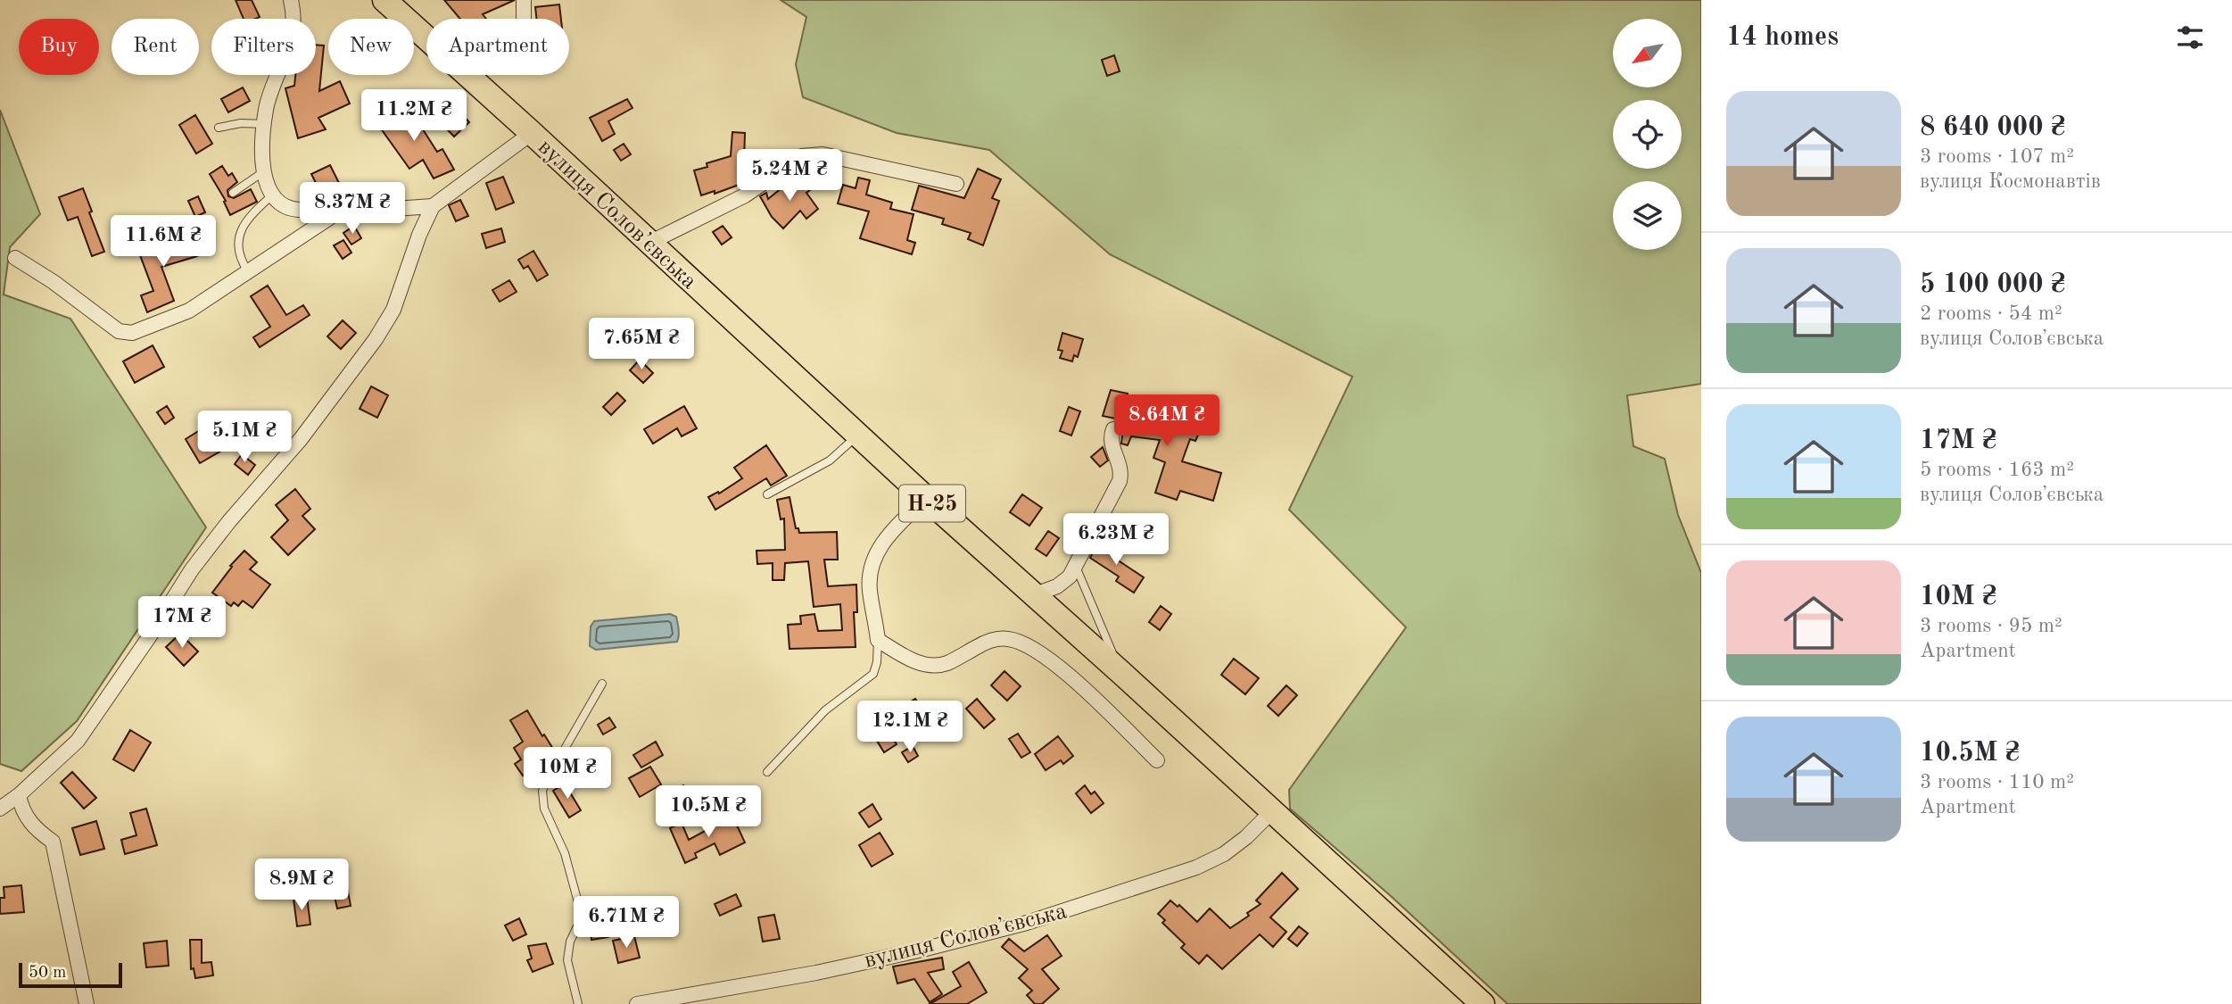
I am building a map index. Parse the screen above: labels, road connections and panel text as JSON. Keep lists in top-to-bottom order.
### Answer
{
  "streets": {
    "main road": ["вулиця Соловʼєвська", "Н-25"]
  },
  "scale_bar": "50 m",
  "north": "bottom left",
  "page": {
    "heading": "14 homes",
    "chip": [
      "Buy",
      "Rent",
      "Filters",
      "New",
      "Apartment"
    ],
    "list": [
      {
        "name": "8 640 000 ₴",
        "note": "3 rooms · 107 m² · вулиця Космонавтів"
      },
      {
        "name": "5 100 000 ₴",
        "note": "2 rooms · 54 m² · вулиця Соловʼєвська"
      },
      {
        "name": "17M ₴",
        "note": "5 rooms · 163 m² · вулиця Соловʼєвська"
      },
      {
        "name": "10M ₴",
        "note": "3 rooms · 95 m² · Apartment"
      },
      {
        "name": "10.5M ₴",
        "note": "3 rooms · 110 m² · Apartment"
      }
    ],
    "price": [
      "11.2M ₴",
      "5.24M ₴",
      "8.37M ₴",
      "11.6M ₴",
      "7.65M ₴",
      "8.64M ₴",
      "5.1M ₴",
      "6.23M ₴",
      "17M ₴",
      "12.1M ₴",
      "10M ₴",
      "10.5M ₴",
      "8.9M ₴",
      "6.71M ₴"
    ],
    "scale": "50 m"
  }
}
